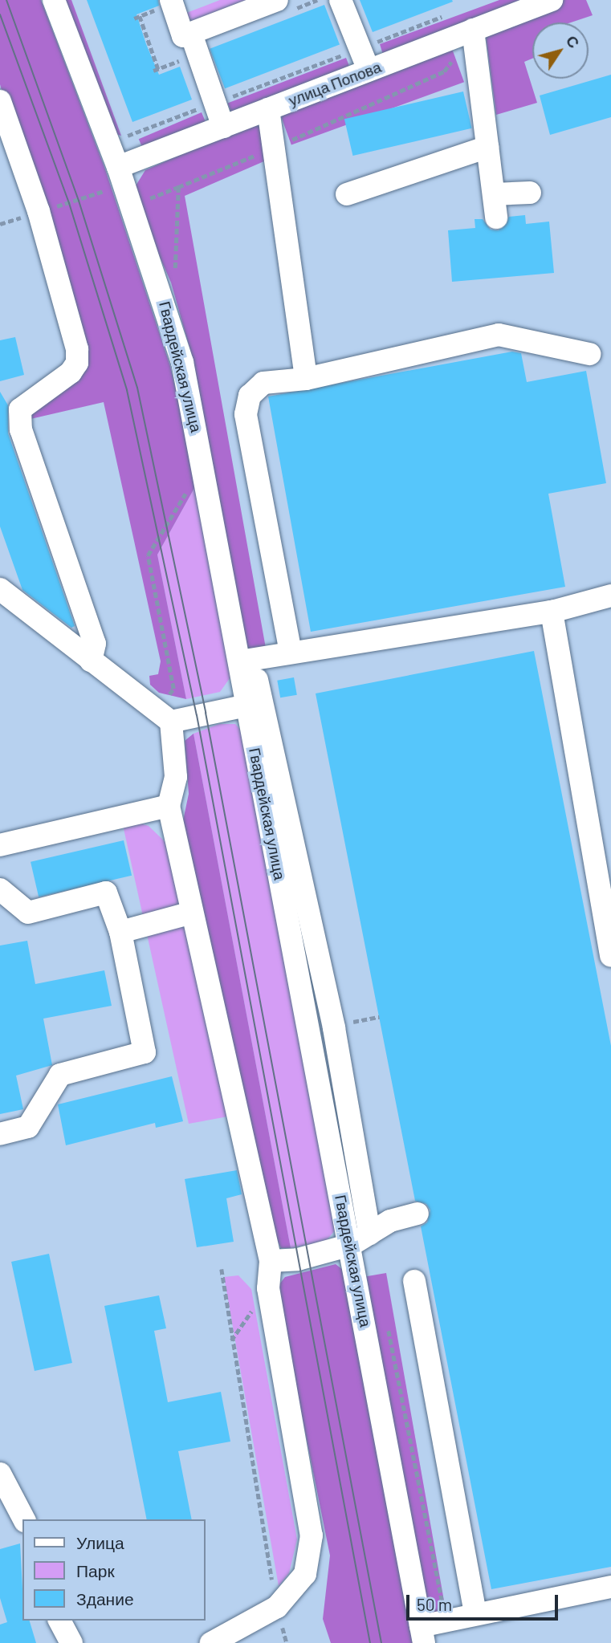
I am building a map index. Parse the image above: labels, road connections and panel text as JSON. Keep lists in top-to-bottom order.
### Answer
{
  "streets": {
    "street": ["улица Попова", "Гвардейская улица"]
  },
  "crossings": [
    ["улица Попова", "Гвардейская улица"]
  ],
  "legend": ["Улица", "Парк", "Здание"],
  "scale_bar": "50 m",
  "north": "top right"
}
